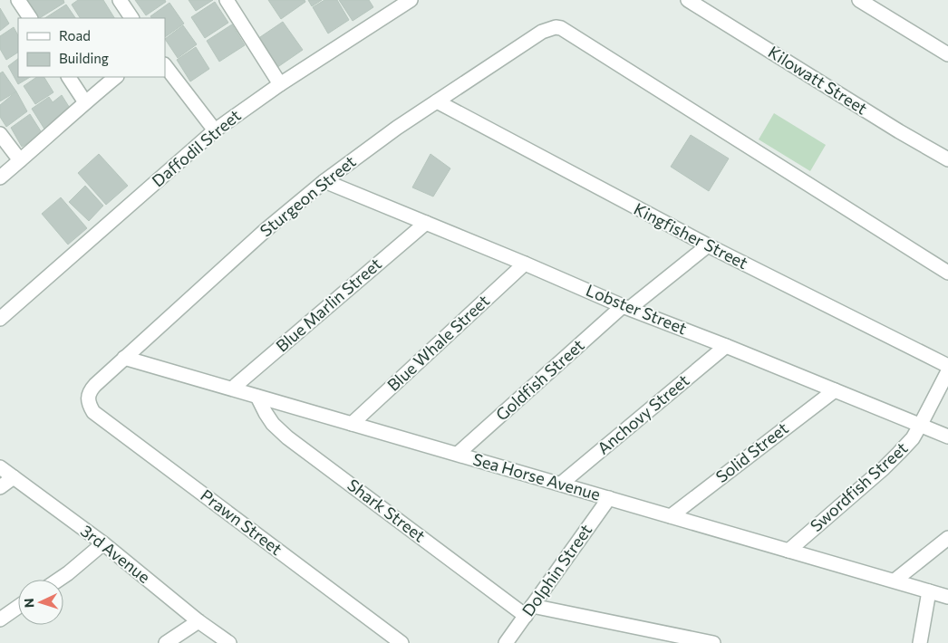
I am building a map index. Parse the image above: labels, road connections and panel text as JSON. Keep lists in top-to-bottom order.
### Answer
{
  "streets": {
    "street": [
      "Kilowatt Street",
      "Daffodil Street",
      "Sturgeon Street",
      "Kingfisher Street",
      "Blue Marlin Street",
      "Lobster Street",
      "Blue Whale Street",
      "Goldfish Street",
      "Anchovy Street",
      "Solid Street",
      "Sea Horse Avenue",
      "Swordfish Street",
      "Shark Street",
      "Prawn Street",
      "3rd Avenue",
      "Dolphin Street"
    ]
  },
  "crossings": [
    ["Sturgeon Street", "Kingfisher Street"],
    ["Sturgeon Street", "Lobster Street"],
    ["Sturgeon Street", "Sea Horse Avenue"],
    ["Sturgeon Street", "Prawn Street"],
    ["Kingfisher Street", "Goldfish Street"],
    ["Blue Marlin Street", "Lobster Street"],
    ["Blue Marlin Street", "Sea Horse Avenue"],
    ["Lobster Street", "Blue Whale Street"],
    ["Lobster Street", "Goldfish Street"],
    ["Lobster Street", "Anchovy Street"],
    ["Lobster Street", "Solid Street"],
    ["Lobster Street", "Swordfish Street"],
    ["Blue Whale Street", "Sea Horse Avenue"],
    ["Goldfish Street", "Sea Horse Avenue"],
    ["Anchovy Street", "Sea Horse Avenue"],
    ["Solid Street", "Sea Horse Avenue"],
    ["Sea Horse Avenue", "Swordfish Street"],
    ["Sea Horse Avenue", "Shark Street"],
    ["Sea Horse Avenue", "Dolphin Street"],
    ["Shark Street", "Dolphin Street"]
  ],
  "legend": ["Road", "Building"],
  "north": "left"
}
